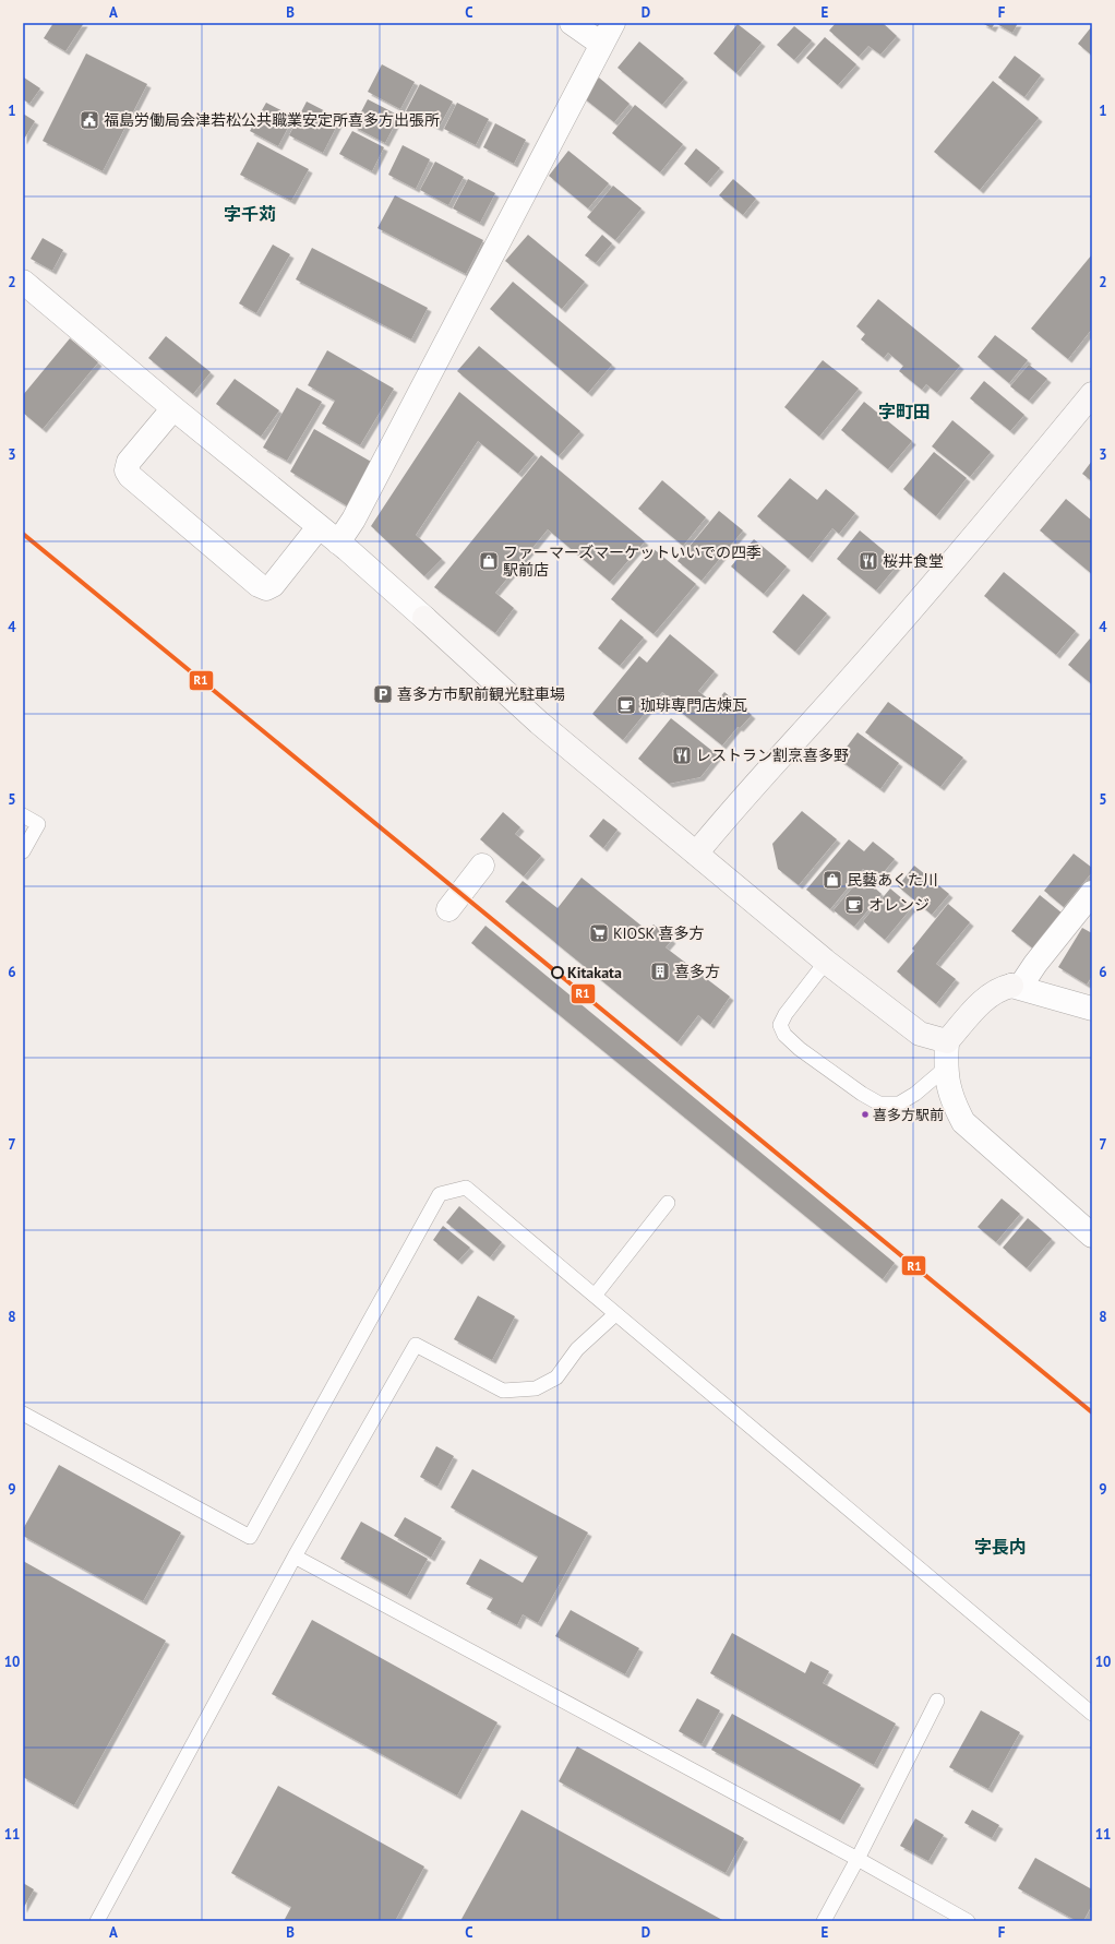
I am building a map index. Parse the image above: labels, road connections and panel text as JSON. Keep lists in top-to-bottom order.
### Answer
{
  "districts": ["字千苅", "字町田", "字長内"],
  "places": {
    "public building": ["福島労働局会津若松公共職業安定所喜多方出張所"],
    "shop": ["ファーマーズマーケットいいでの四季 駅前店", "民藝あくた川"],
    "restaurant": ["桜井食堂", "レストラン割烹喜多野"],
    "parking": ["喜多方市駅前観光駐車場"],
    "cafe": ["珈琲専門店煉瓦", "オレンジ"],
    "supermarket": ["KIOSK 喜多方"],
    "building": ["喜多方"],
    "other": ["Kitakata", "喜多方駅前"]
  },
  "lines": ["transit line R1"],
  "grid": {
    "columns": [
      "A",
      "B",
      "C",
      "D",
      "E",
      "F"
    ],
    "rows": [
      "1",
      "2",
      "3",
      "4",
      "5",
      "6",
      "7",
      "8",
      "9",
      "10",
      "11"
    ]
  }
}
